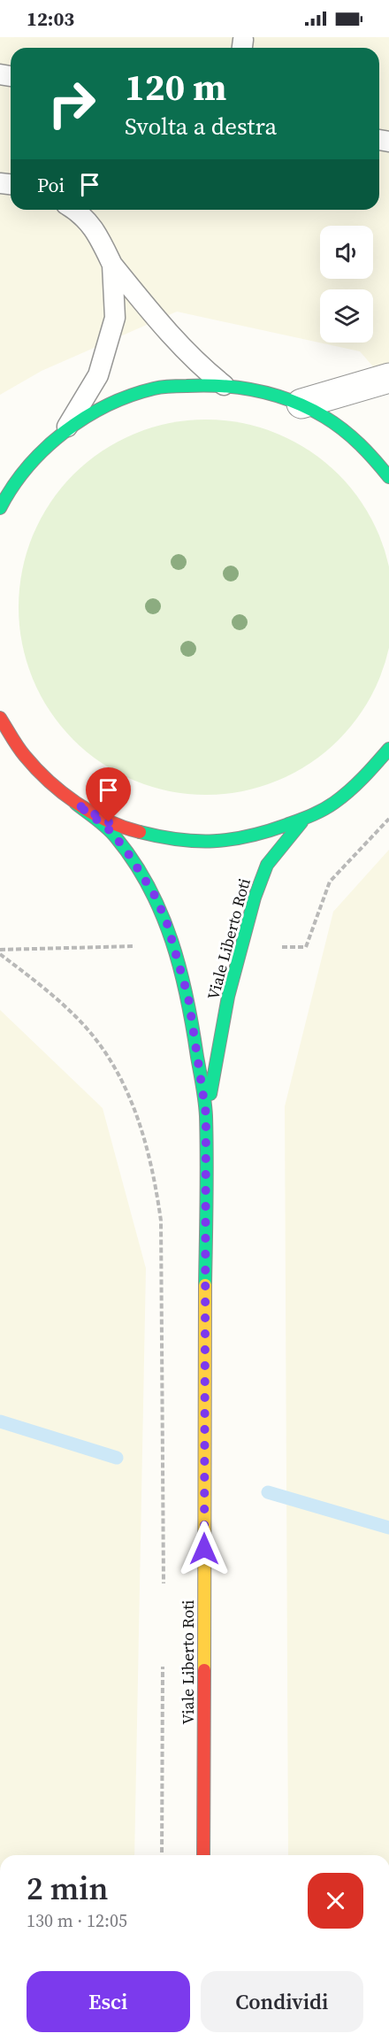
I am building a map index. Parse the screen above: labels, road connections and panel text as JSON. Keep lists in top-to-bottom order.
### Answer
{
  "streets": {
    "street": ["Viale Liberto Roti"]
  },
  "page": {
    "status": "12:03",
    "turn": ["120 m", "Svolta a destra"],
    "then": "Poi",
    "heading": ["2 min", "130 m · 12:05"],
    "buttons": ["Esci", "Condividi"]
  }
}
